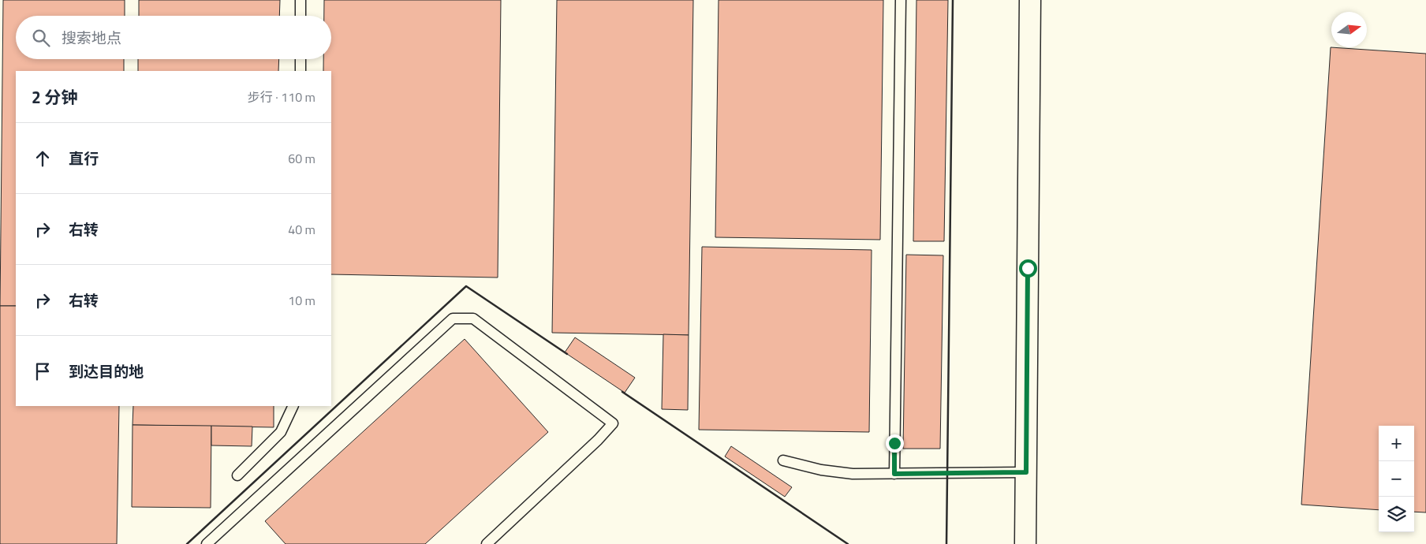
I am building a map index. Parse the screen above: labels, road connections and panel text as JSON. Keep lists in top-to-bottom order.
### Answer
{
  "north": "right",
  "page": {
    "search": "搜索地点",
    "heading": ["2 分钟", "步行 · 110 m"],
    "list": [
      ["直行", "60 m"],
      ["右转", "40 m"],
      ["右转", "10 m"],
      "到达目的地"
    ],
    "map_buttons": ["+", "−"]
  }
}
